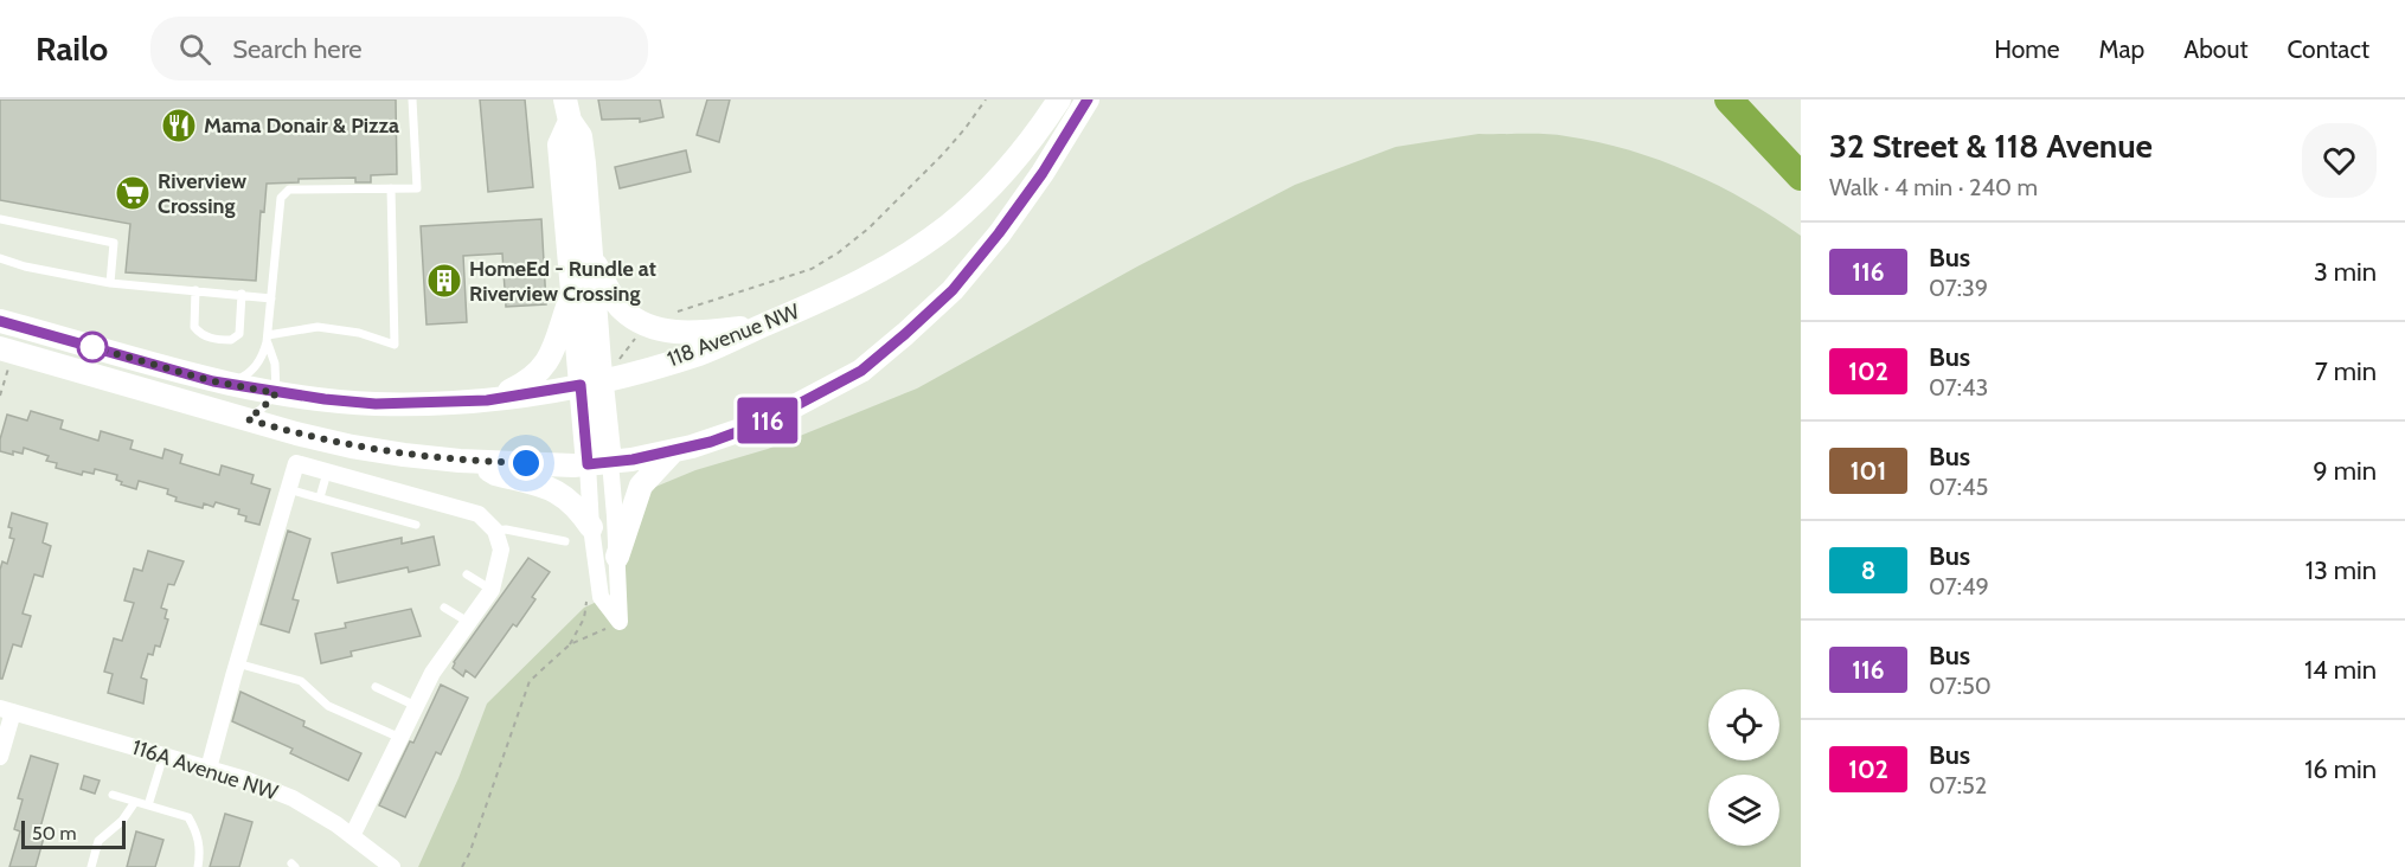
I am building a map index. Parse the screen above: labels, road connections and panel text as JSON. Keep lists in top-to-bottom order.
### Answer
{
  "streets": {
    "main road": ["118 Avenue NW"],
    "street": ["116A Avenue NW"]
  },
  "places": {
    "restaurant": ["Mama Donair & Pizza"],
    "supermarket": ["Riverview Crossing"],
    "building": ["HomeEd - Rundle at Riverview Crossing"]
  },
  "lines": ["bus line 116"],
  "scale_bar": "50 m",
  "page": {
    "header": "Railo",
    "search": "Search here",
    "nav": [
      "Home",
      "Map",
      "About",
      "Contact"
    ],
    "on_map": "116",
    "heading": ["32 Street & 118 Avenue", "Walk · 4 min · 240 m"],
    "list": [
      {
        "mark": "116",
        "name": "Bus",
        "note": "07:39",
        "value": "3 min"
      },
      {
        "mark": "102",
        "name": "Bus",
        "note": "07:43",
        "value": "7 min"
      },
      {
        "mark": "101",
        "name": "Bus",
        "note": "07:45",
        "value": "9 min"
      },
      {
        "mark": "8",
        "name": "Bus",
        "note": "07:49",
        "value": "13 min"
      },
      {
        "mark": "116",
        "name": "Bus",
        "note": "07:50",
        "value": "14 min"
      },
      {
        "mark": "102",
        "name": "Bus",
        "note": "07:52",
        "value": "16 min"
      }
    ],
    "scale": "50 m"
  }
}
